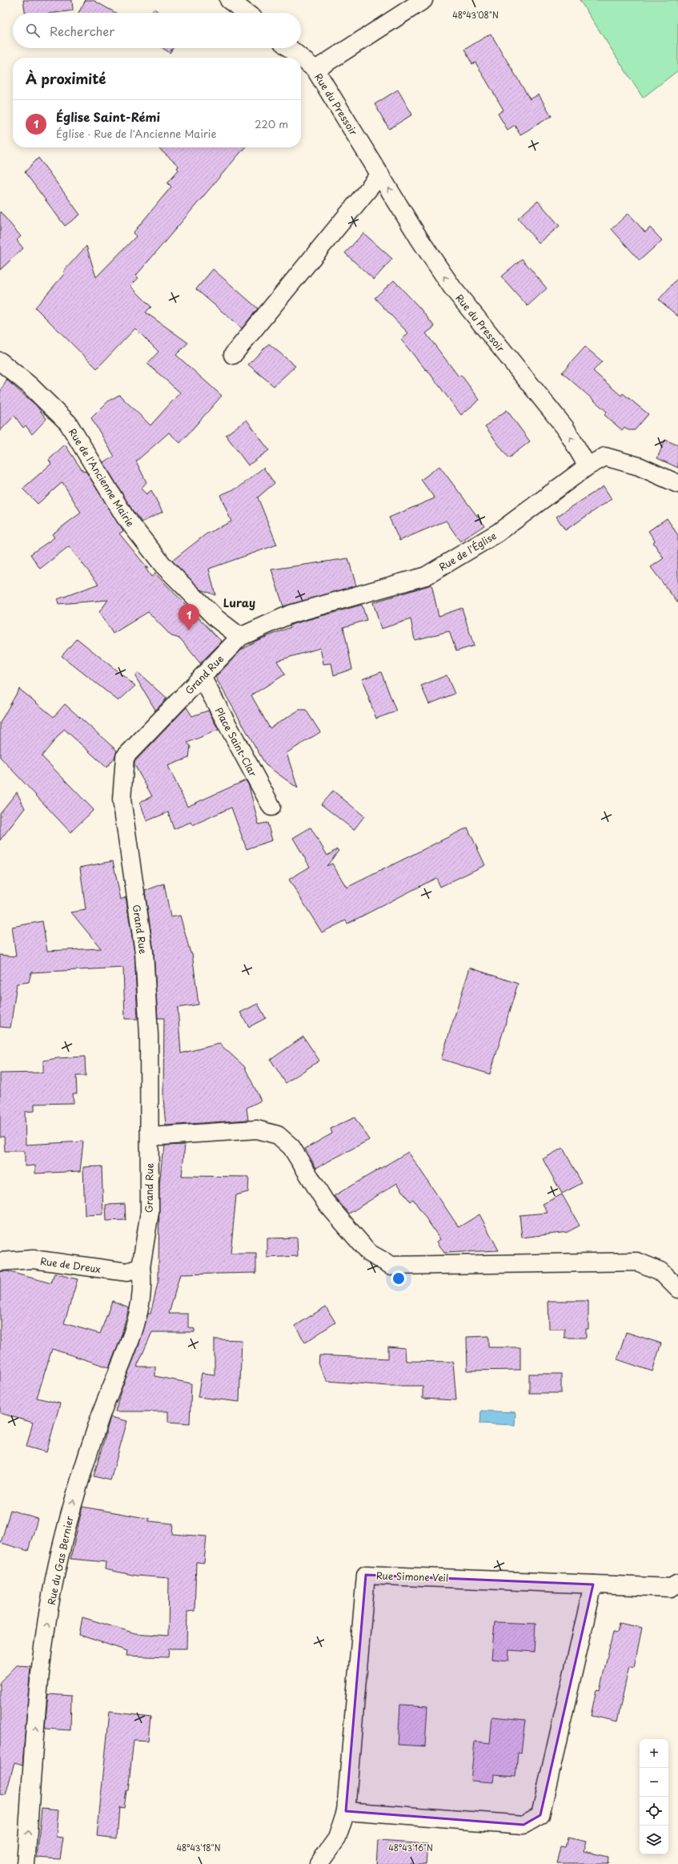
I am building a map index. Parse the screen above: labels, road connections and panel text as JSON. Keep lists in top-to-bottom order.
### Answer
{
  "streets": {
    "street": [
      "Rue du Pressoir",
      "Rue de l'Ancienne Mairie",
      "Rue de l'Église",
      "Grand Rue",
      "Place Saint-Clar",
      "Rue de Dreux",
      "Rue du Gas Bernier",
      "Rue Simone Veil"
    ]
  },
  "crossings": [
    ["Rue du Pressoir", "Rue de l'Église"],
    ["Rue de l'Ancienne Mairie", "Rue de l'Église"],
    ["Rue de l'Ancienne Mairie", "Grand Rue"],
    ["Rue de l'Église", "Grand Rue"],
    ["Grand Rue", "Place Saint-Clar"],
    ["Grand Rue", "Rue de Dreux"],
    ["Grand Rue", "Rue du Gas Bernier"],
    ["Rue de Dreux", "Rue du Gas Bernier"]
  ],
  "one_way": ["Rue du Pressoir", "Rue du Gas Bernier"],
  "districts": ["Luray"],
  "page": {
    "search": "Rechercher",
    "heading": "À proximité",
    "list": [
      {
        "mark": "1",
        "name": "Église Saint-Rémi",
        "note": "Église · Rue de l'Ancienne Mairie",
        "value": "220 m"
      }
    ],
    "pins": "1",
    "map_buttons": ["+", "−"]
  },
  "coordinates": ["48°43'08\"N", "48°43'18\"N", "48°43'16\"N"]
}
